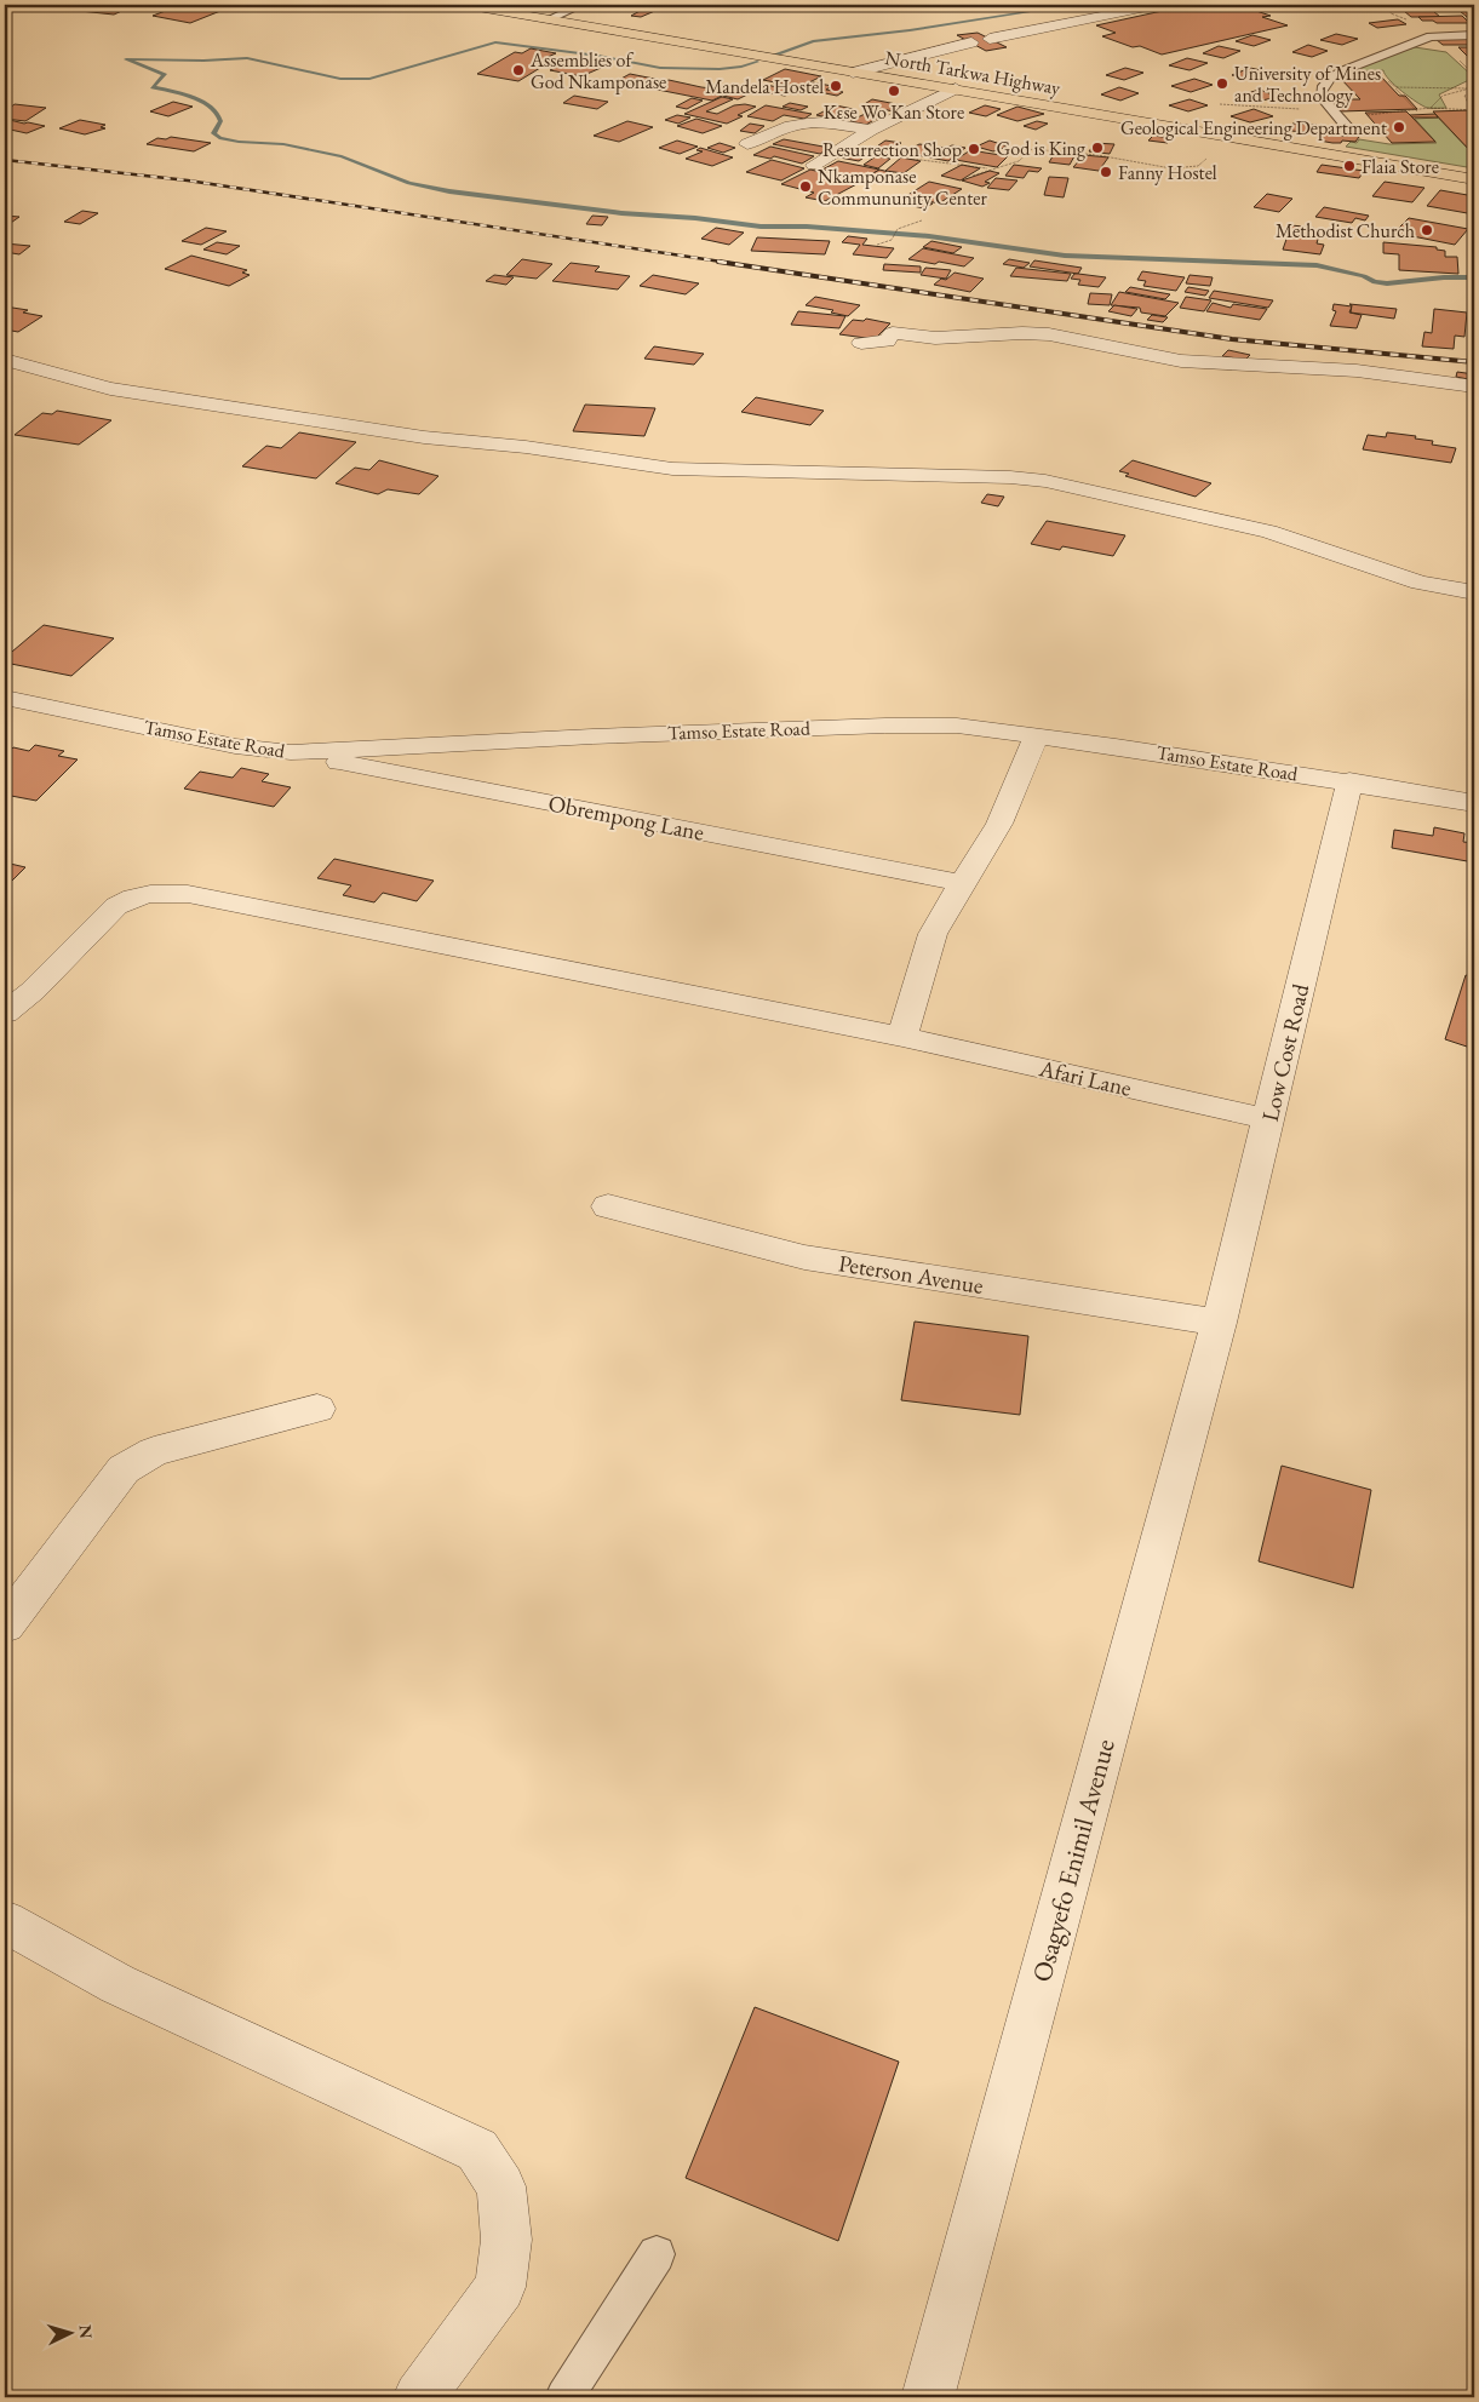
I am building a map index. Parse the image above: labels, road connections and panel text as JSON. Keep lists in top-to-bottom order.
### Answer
{
  "streets": {
    "main road": ["North Tarkwa Highway"],
    "street": [
      "Tamso Estate Road",
      "Obrempong Lane",
      "Low Cost Road",
      "Afari Lane",
      "Peterson Avenue",
      "Osagyefo Enimil Avenue"
    ]
  },
  "crossings": [
    ["Tamso Estate Road", "Obrempong Lane"],
    ["Tamso Estate Road", "Low Cost Road"],
    ["Low Cost Road", "Afari Lane"],
    ["Low Cost Road", "Peterson Avenue"],
    ["Low Cost Road", "Osagyefo Enimil Avenue"],
    ["Peterson Avenue", "Osagyefo Enimil Avenue"]
  ],
  "places": [
    "Assemblies of God Nkamponase",
    "University of Mines and Technology",
    "Mandela Hostel",
    "Kɛse Wo Kan Store",
    "Geological Engineering Department",
    "God is King",
    "Resurrection Shop",
    "Flaia Store",
    "Fanny Hostel",
    "Nkamponase Commununity Center",
    "Methodist Church"
  ],
  "north": "right"
}
